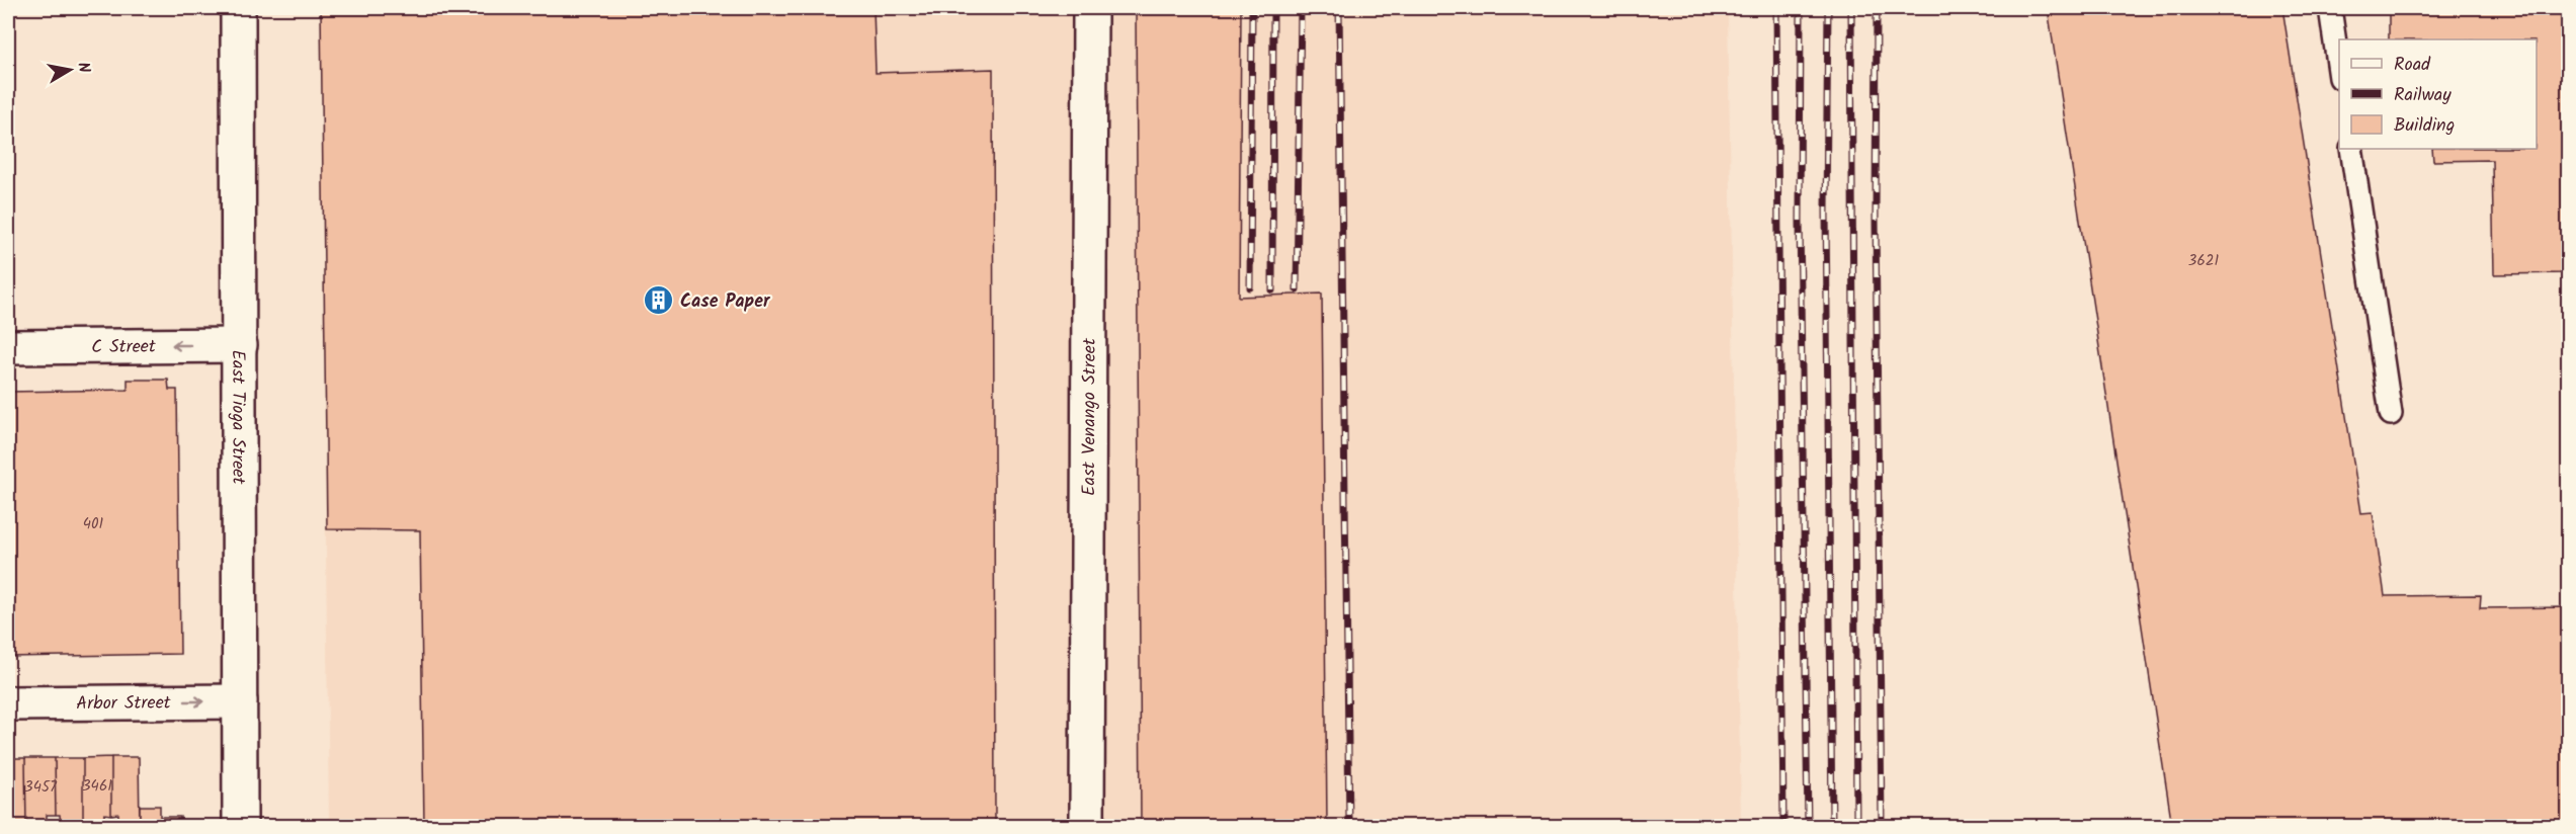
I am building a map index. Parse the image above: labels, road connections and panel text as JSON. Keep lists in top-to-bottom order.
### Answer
{
  "streets": {
    "street": [
      "C Street",
      "East Tioga Street",
      "East Venango Street",
      "Arbor Street"
    ]
  },
  "crossings": [
    ["C Street", "East Tioga Street"],
    ["East Tioga Street", "Arbor Street"]
  ],
  "one_way": ["C Street", "Arbor Street"],
  "places": {
    "building": ["Case Paper"]
  },
  "house_numbers": [
    "3621",
    "401",
    "3461",
    "3457"
  ],
  "legend": ["Road", "Railway", "Building"],
  "north": "right"
}
